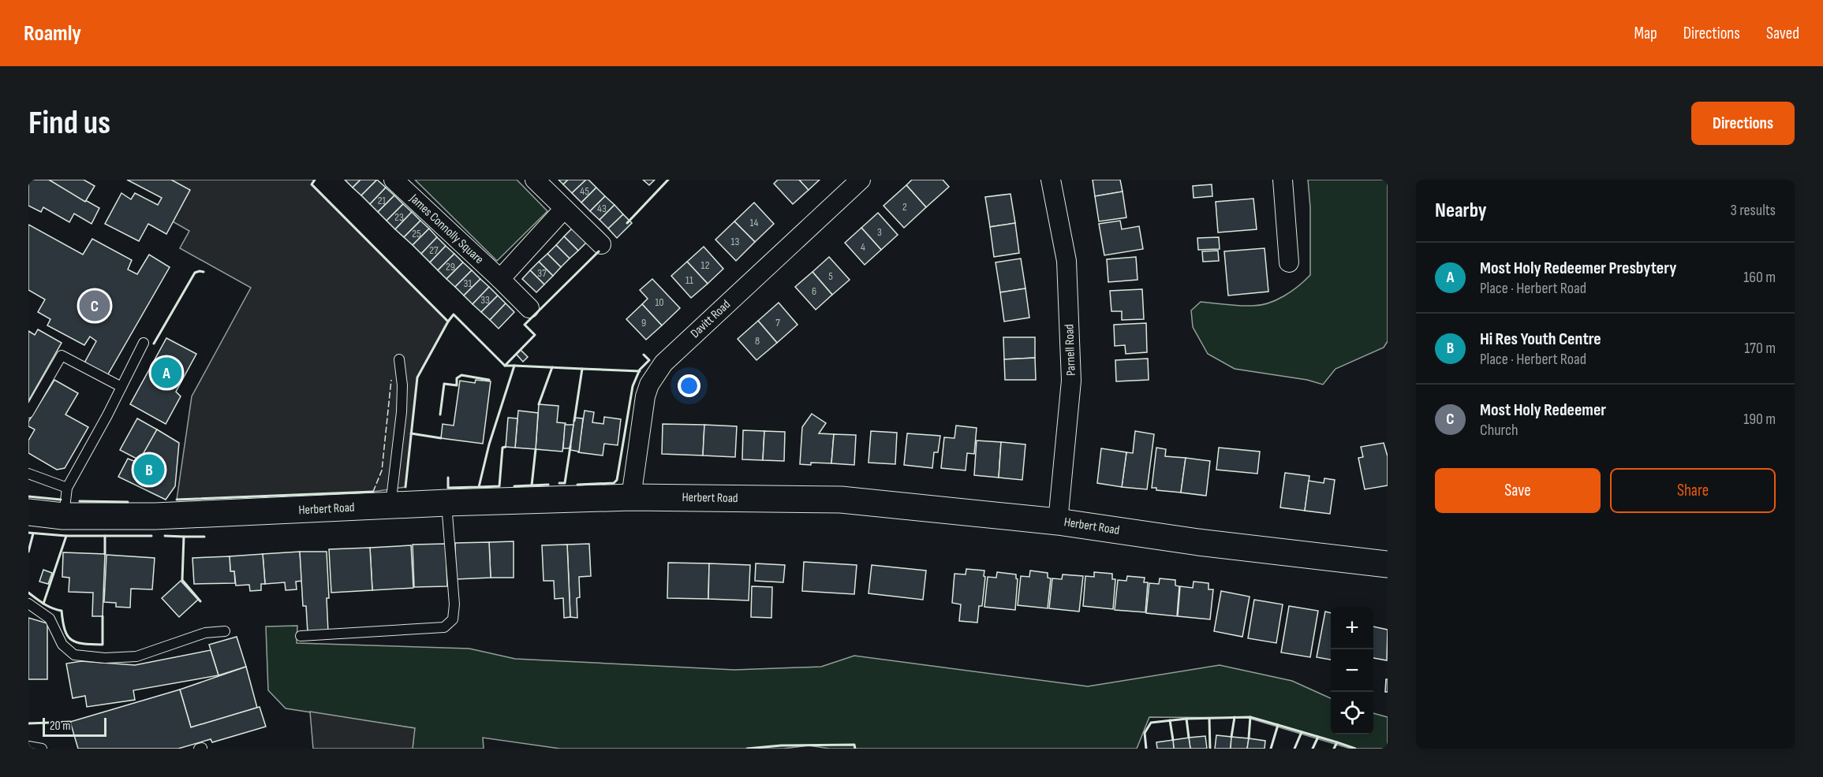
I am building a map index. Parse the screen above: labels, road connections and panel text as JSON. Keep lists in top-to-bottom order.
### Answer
{
  "streets": {
    "street": [
      "James Connolly Square",
      "Davitt Road",
      "Parnell Road",
      "Herbert Road"
    ]
  },
  "crossings": [
    ["Davitt Road", "Herbert Road"],
    ["Parnell Road", "Herbert Road"]
  ],
  "house_numbers": [
    "45",
    "21",
    "2",
    "43",
    "23",
    "14",
    "3",
    "25",
    "13",
    "4",
    "27",
    "12",
    "29",
    "37",
    "5",
    "11",
    "31",
    "6",
    "33",
    "10",
    "9",
    "7",
    "8"
  ],
  "scale_bar": "20 m",
  "page": {
    "header": "Roamly",
    "nav": ["Map", "Directions", "Saved"],
    "buttons": [
      "Directions",
      ["Save", "Share"]
    ],
    "title": "Find us",
    "heading": ["Nearby", "3 results"],
    "list": [
      {
        "mark": "A",
        "name": "Most Holy Redeemer Presbytery",
        "note": "Place · Herbert Road",
        "value": "160 m"
      },
      {
        "mark": "B",
        "name": "Hi Res Youth Centre",
        "note": "Place · Herbert Road",
        "value": "170 m"
      },
      {
        "mark": "C",
        "name": "Most Holy Redeemer",
        "note": "Church",
        "value": "190 m"
      }
    ],
    "pins": ["C", "A", "B"],
    "map_buttons": ["+", "−"],
    "scale": "20 m"
  }
}
